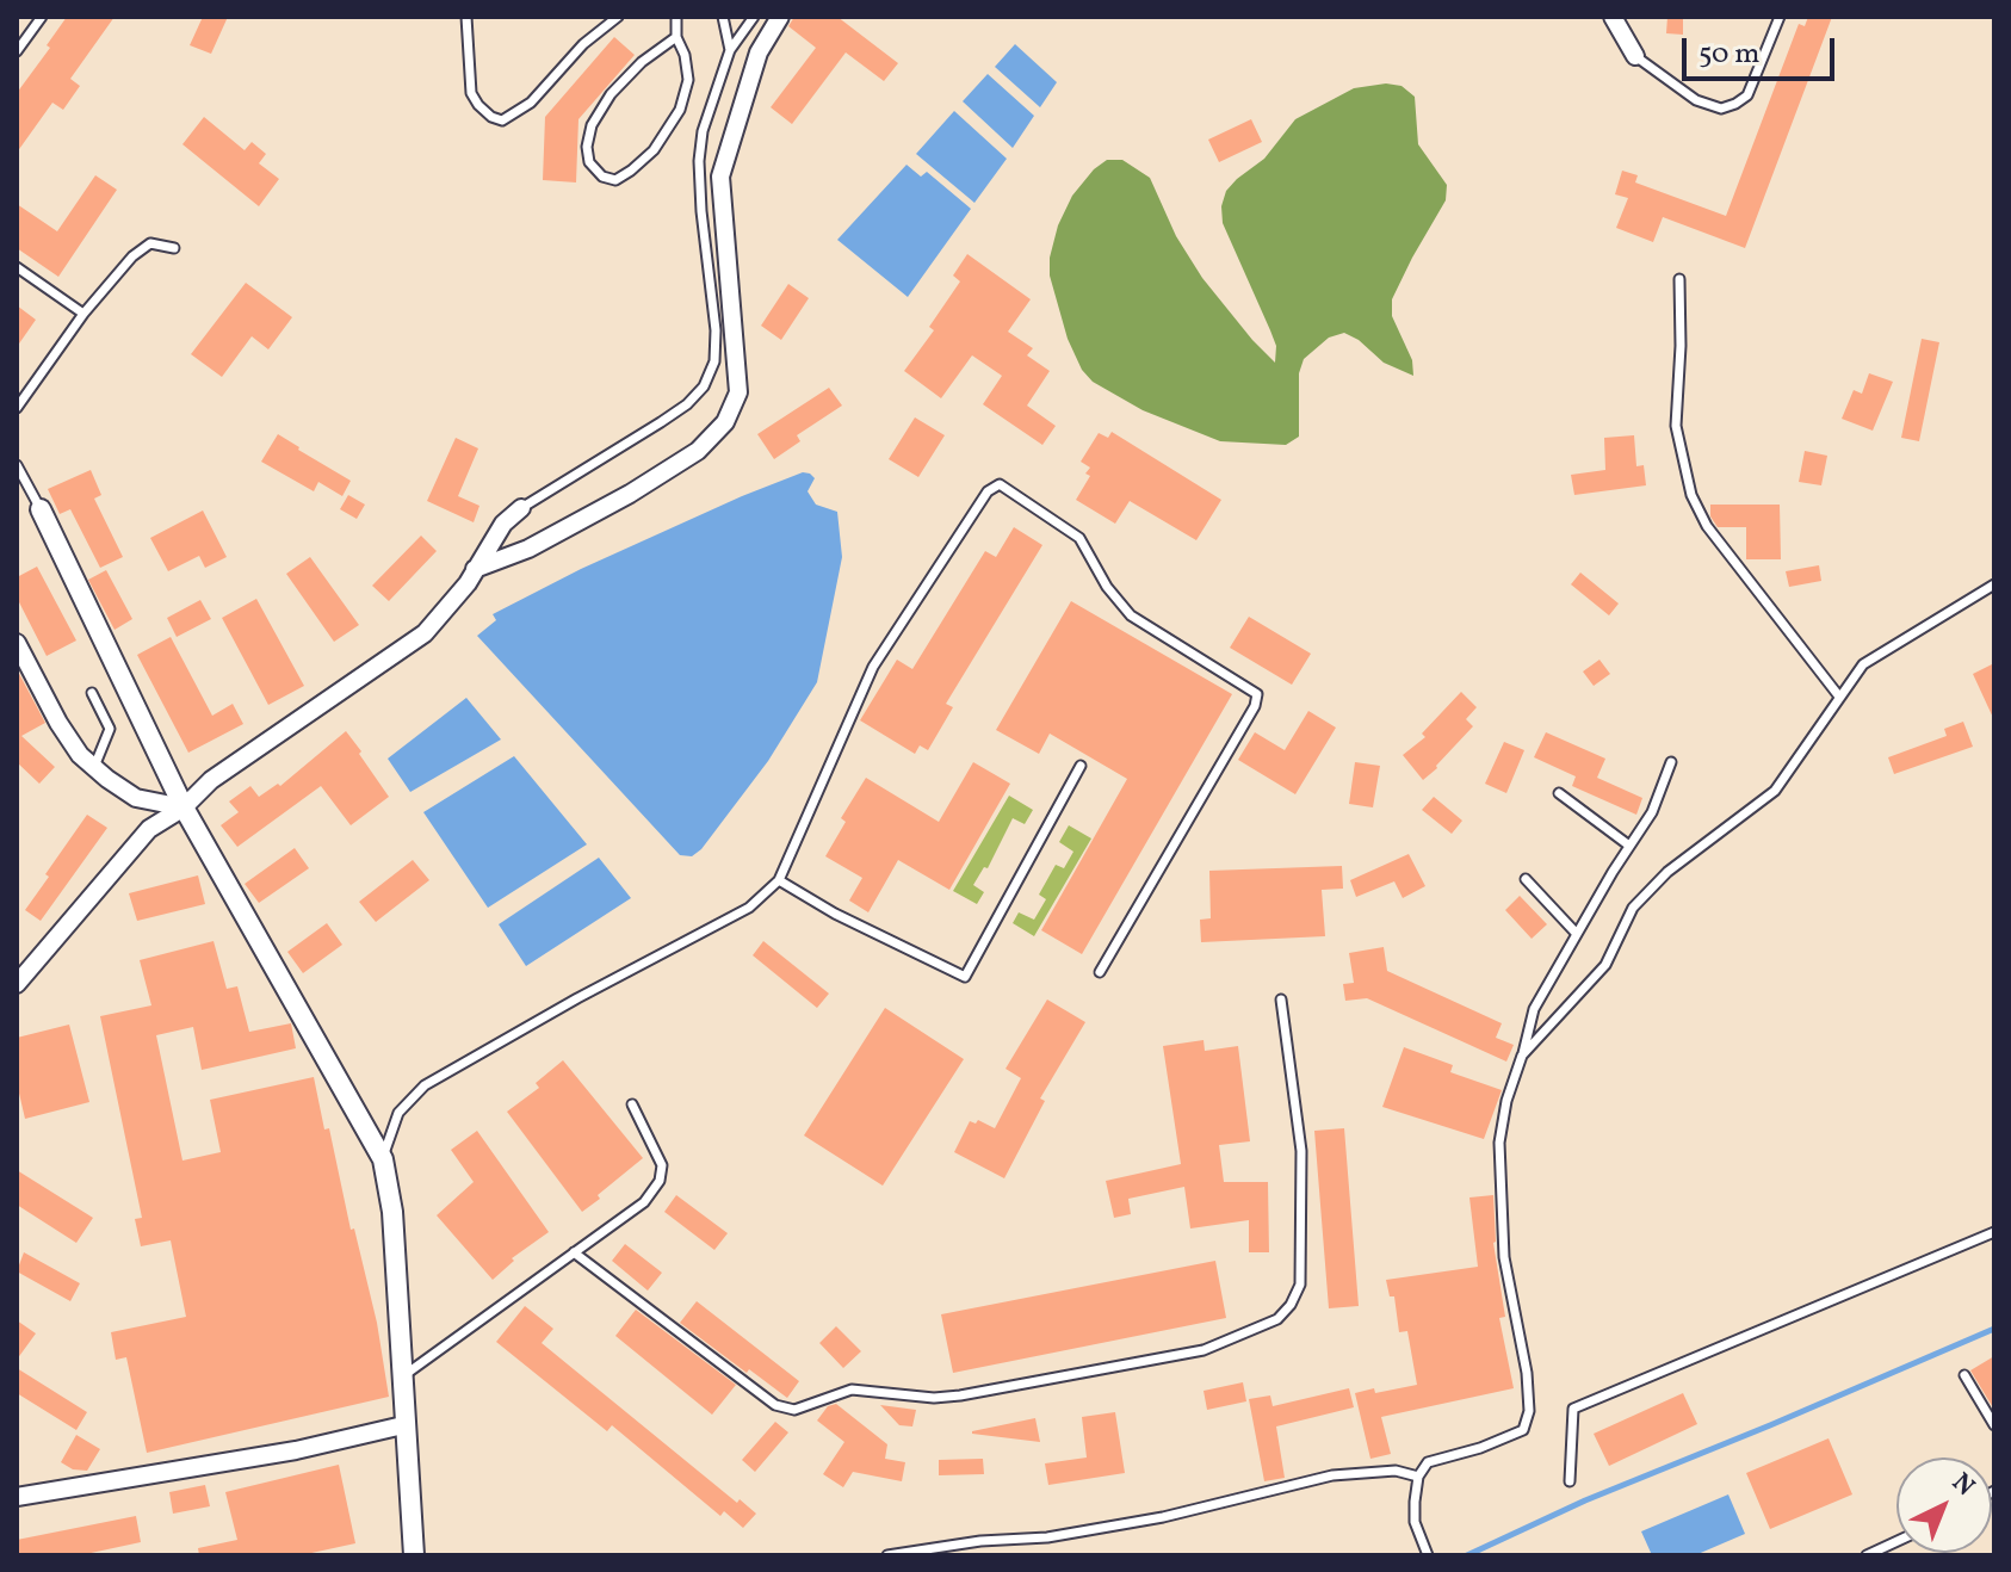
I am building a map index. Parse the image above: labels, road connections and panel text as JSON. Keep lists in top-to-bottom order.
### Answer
{
  "scale_bar": "50 m",
  "north": "top right"
}
